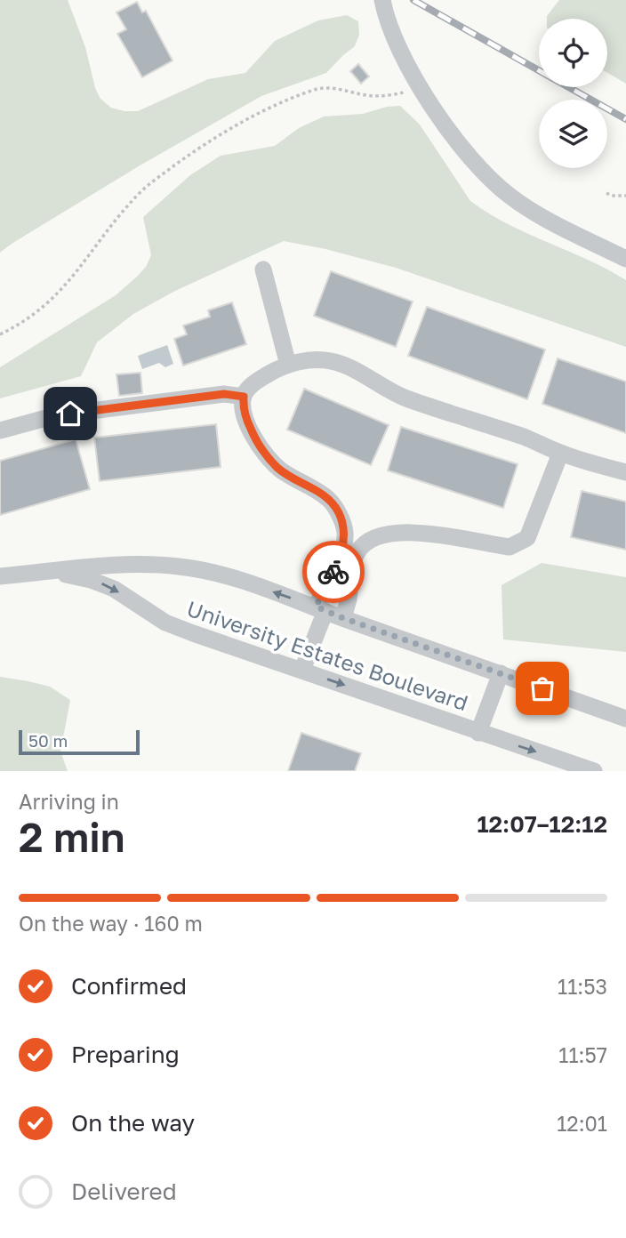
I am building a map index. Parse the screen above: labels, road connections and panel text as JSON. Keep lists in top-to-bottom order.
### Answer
{
  "streets": {
    "street": ["University Estates Boulevard"]
  },
  "scale_bar": "50 m",
  "page": {
    "scale": "50 m",
    "heading": ["2 min", "Arriving in", "12:07–12:12"],
    "bar": "On the way · 160 m",
    "list": [
      ["Confirmed", "11:53"],
      ["Preparing", "11:57"],
      ["On the way", "12:01"],
      "Delivered"
    ]
  }
}
